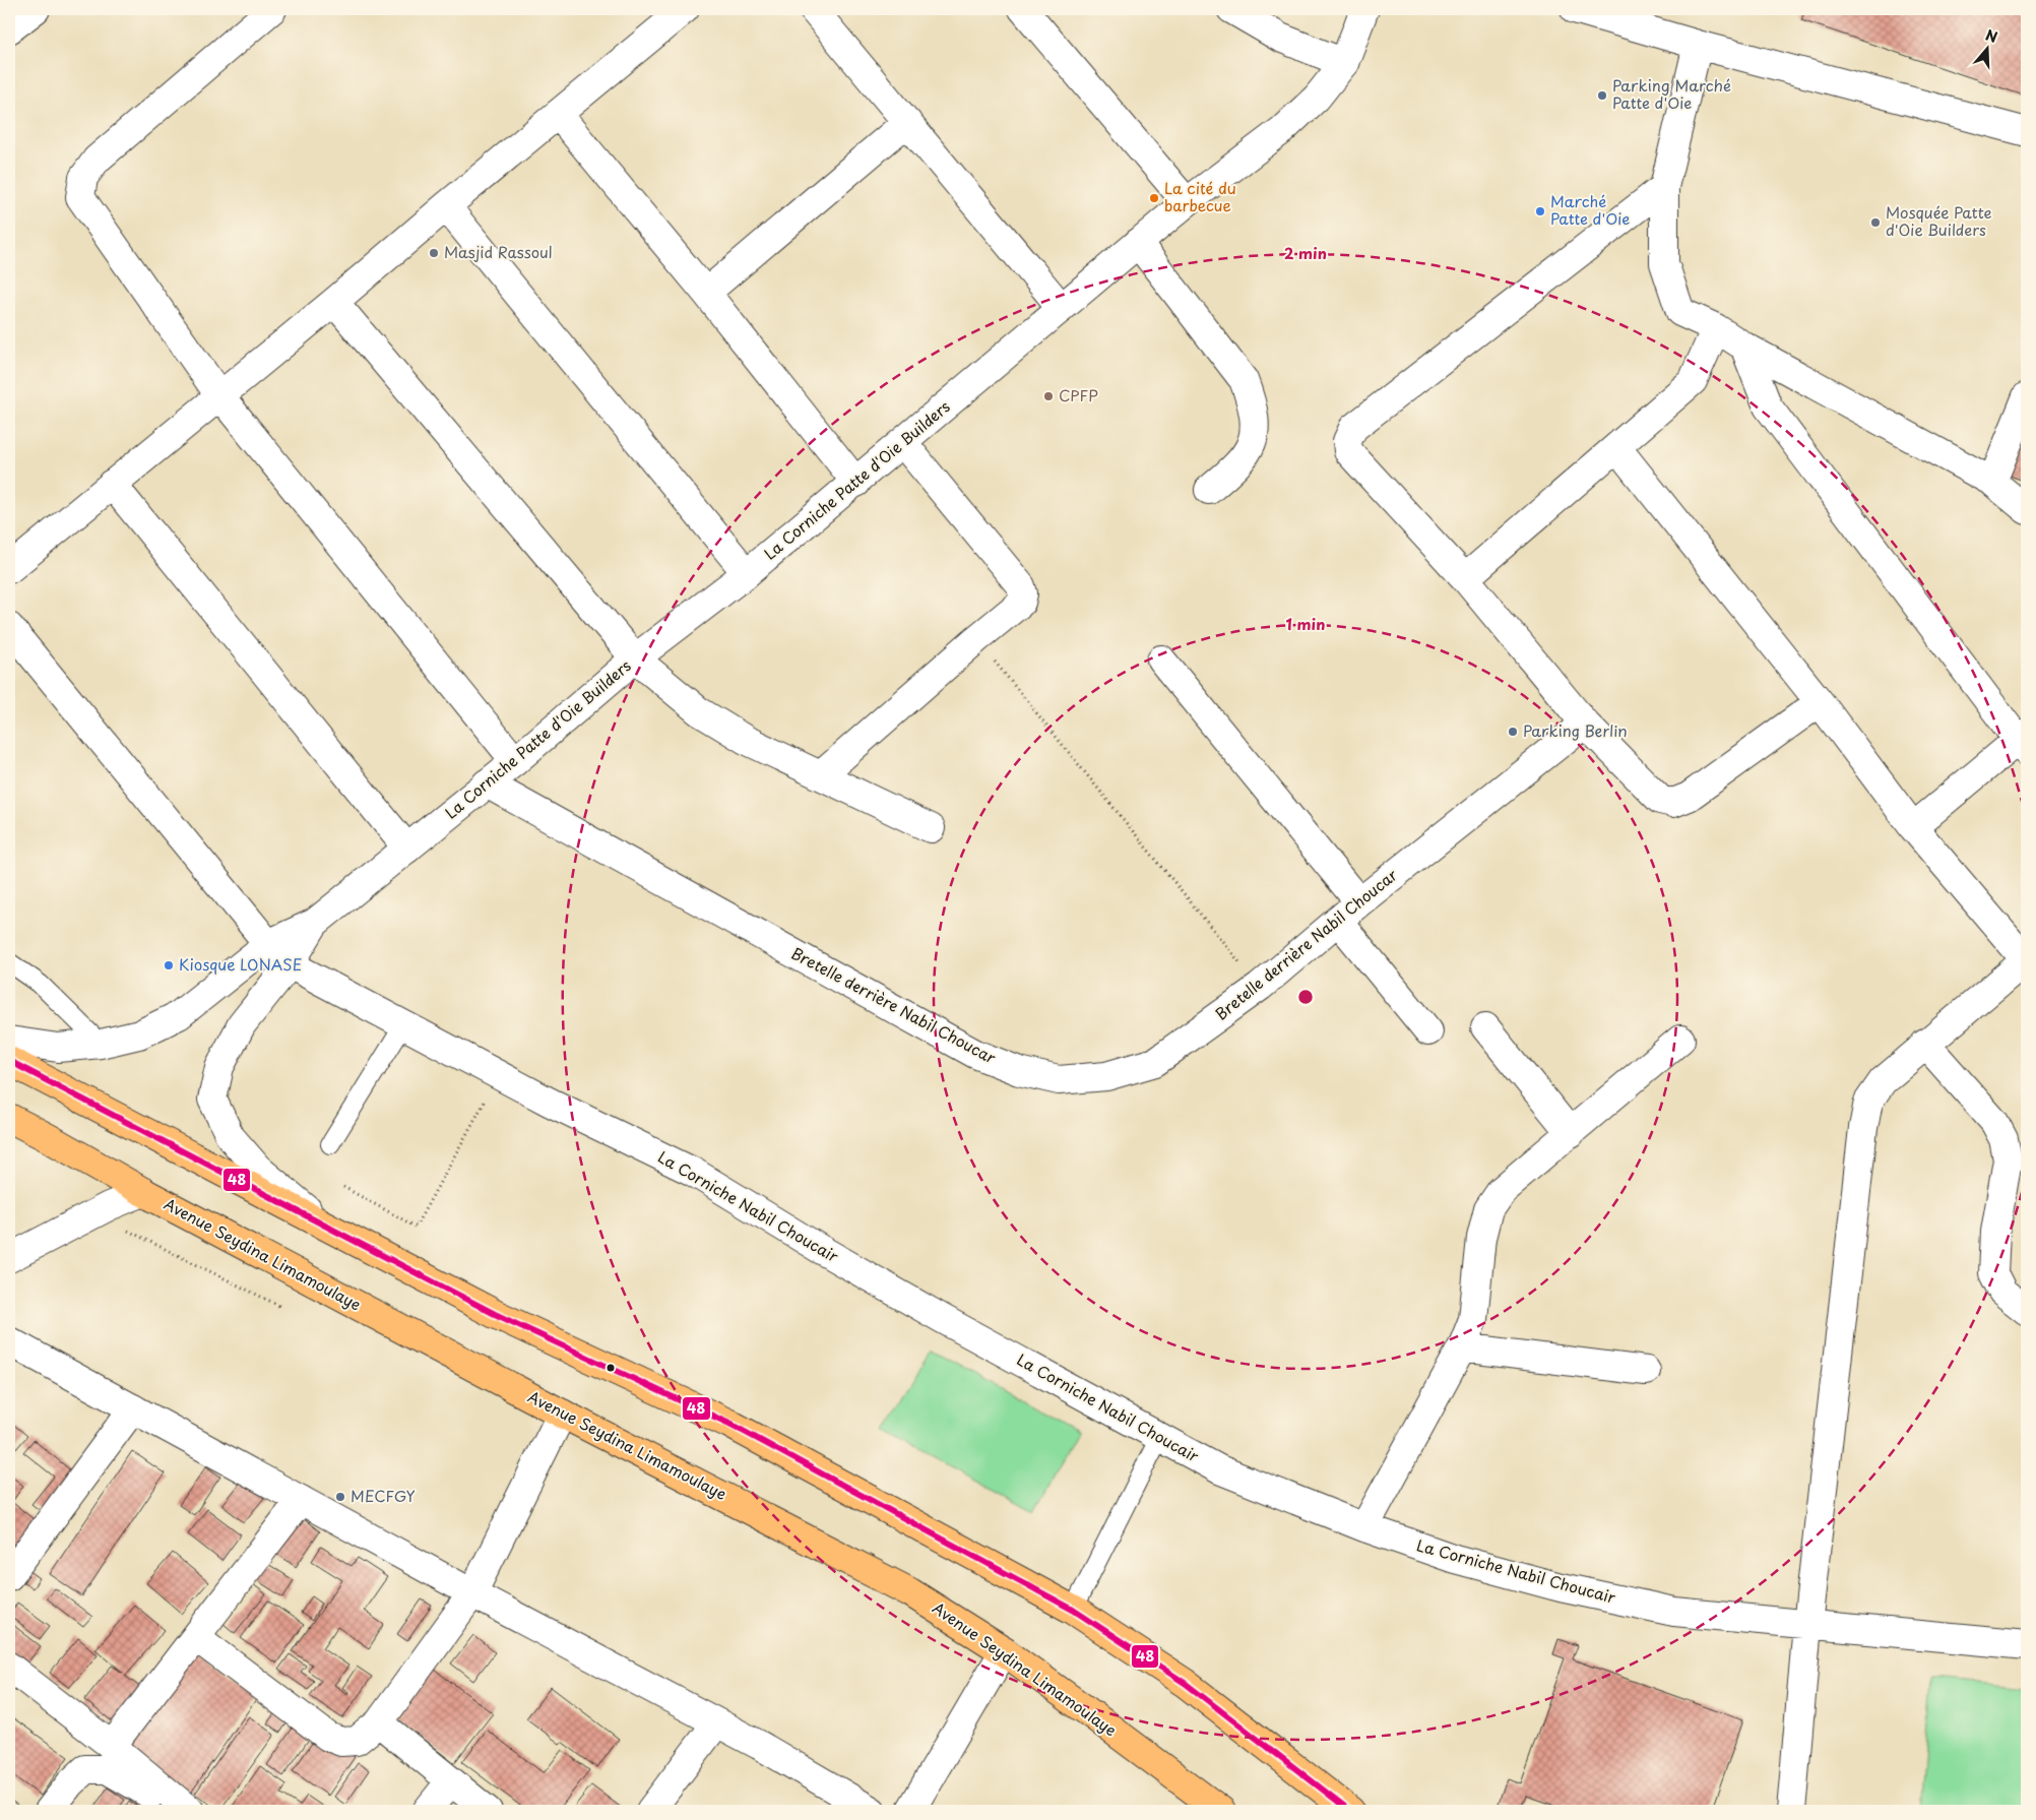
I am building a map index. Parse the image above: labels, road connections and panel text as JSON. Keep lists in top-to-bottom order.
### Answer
{
  "streets": {
    "highway": ["Avenue Seydina Limamoulaye"],
    "street": ["La Corniche Patte d'Oie Builders", "Bretelle derrière Nabil Choucar", "La Corniche Nabil Choucair"]
  },
  "crossings": [
    ["La Corniche Patte d'Oie Builders", "Bretelle derrière Nabil Choucar"]
  ],
  "places": [
    "Parking Marché Patte d'Oie",
    "La cité du barbecue",
    "Marché Patte d'Oie",
    "Mosquée Patte d'Oie Builders",
    "Masjid Rassoul",
    "CPFP",
    "Parking Berlin",
    "Kiosque LONASE",
    "MECFGY"
  ],
  "lines": ["transit line 48"],
  "north": "top",
  "rings": ["2 min", "1 min"]
}
